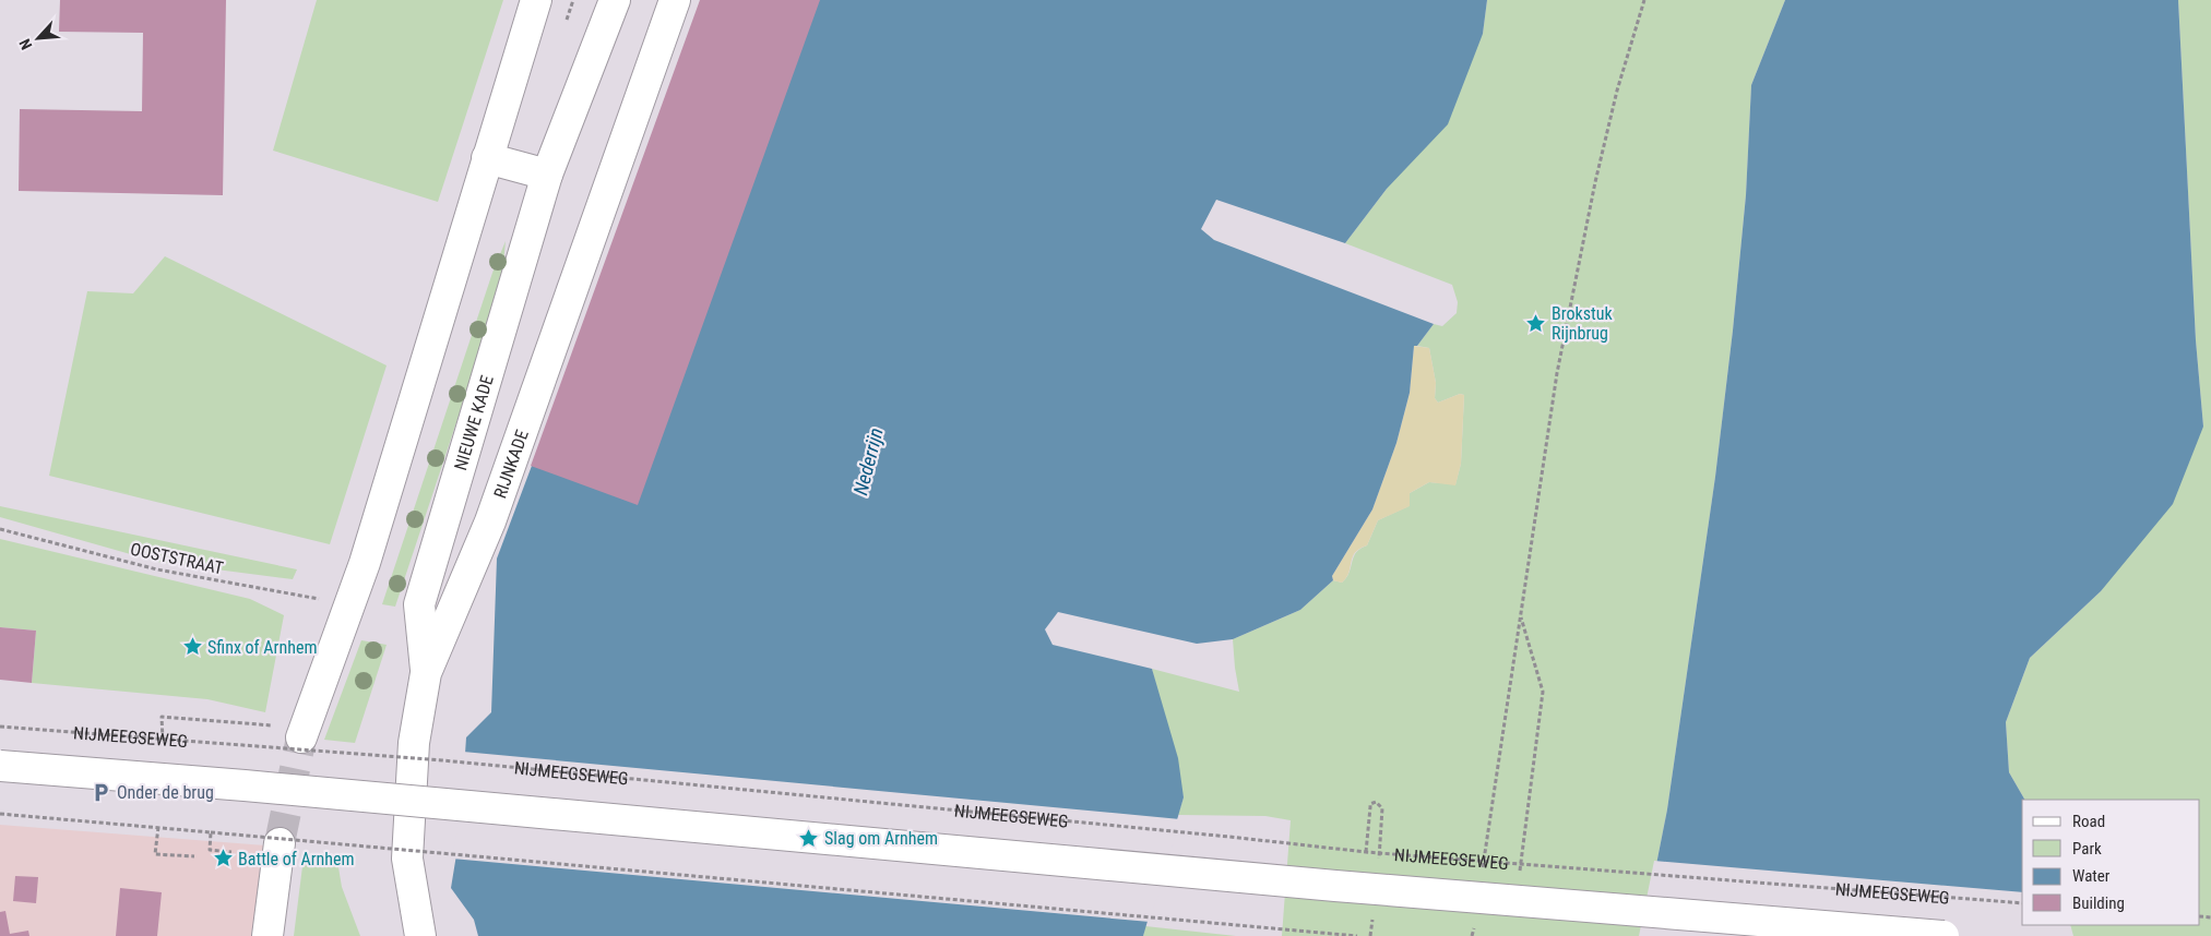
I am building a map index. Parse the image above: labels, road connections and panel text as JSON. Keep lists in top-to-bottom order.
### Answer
{
  "streets": {
    "street": ["NIEUWE KADE", "RIJNKADE", "NIJMEEGSEWEG"],
    "path": ["OOSTSTRAAT"]
  },
  "crossings": [
    ["NIEUWE KADE", "RIJNKADE"]
  ],
  "water": ["Nederrijn"],
  "places": {
    "place": [
      "Brokstuk Rijnbrug",
      "Sfinx of Arnhem",
      "Slag om Arnhem",
      "Battle of Arnhem"
    ],
    "parking": ["Onder de brug"]
  },
  "legend": [
    "Road",
    "Park",
    "Water",
    "Building"
  ],
  "north": "bottom left"
}
